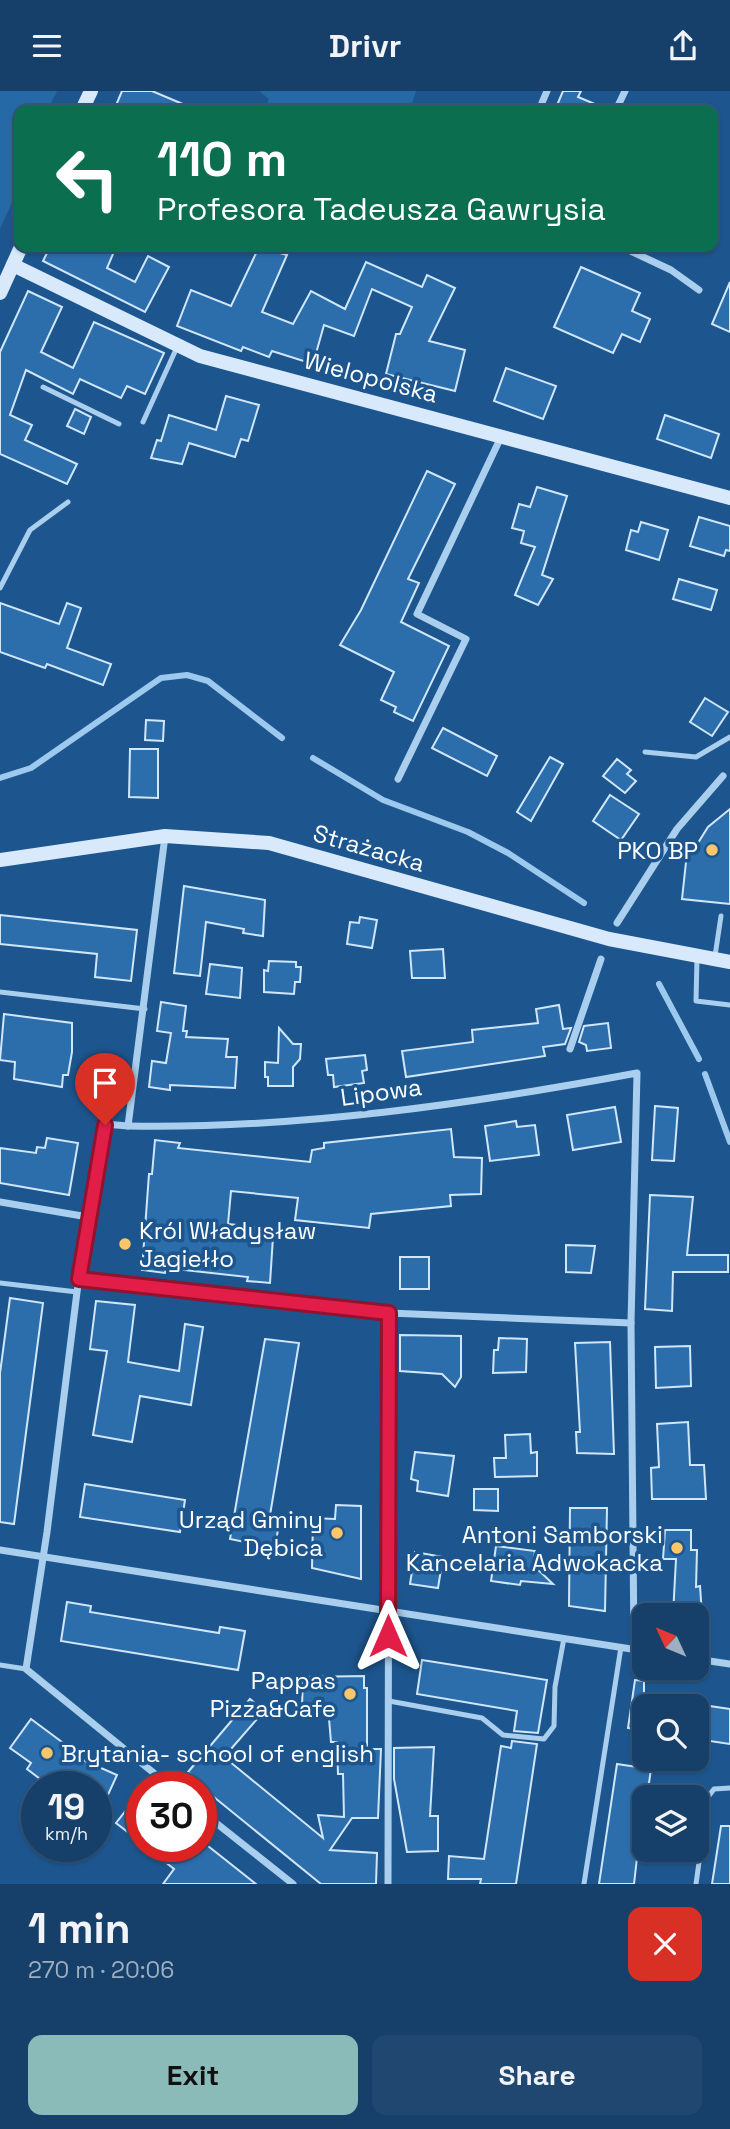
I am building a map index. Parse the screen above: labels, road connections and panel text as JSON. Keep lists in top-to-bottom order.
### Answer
{
  "streets": {
    "street": ["Wielopolska", "Strażacka", "Lipowa"]
  },
  "places": [
    "PKO BP",
    "Król Władysław Jagiełło",
    "Urząd Gminy Dębica",
    "Antoni Samborski Kancelaria Adwokacka",
    "Pappas Pizza&Cafe",
    "Brytania- school of english"
  ],
  "north": "top left",
  "page": {
    "header": "Drivr",
    "turn": ["110 m", "Profesora Tadeusza Gawrysia"],
    "speed": "19 km/h",
    "limit": "30",
    "heading": ["1 min", "270 m · 20:06"],
    "buttons": ["Exit", "Share"]
  }
}
